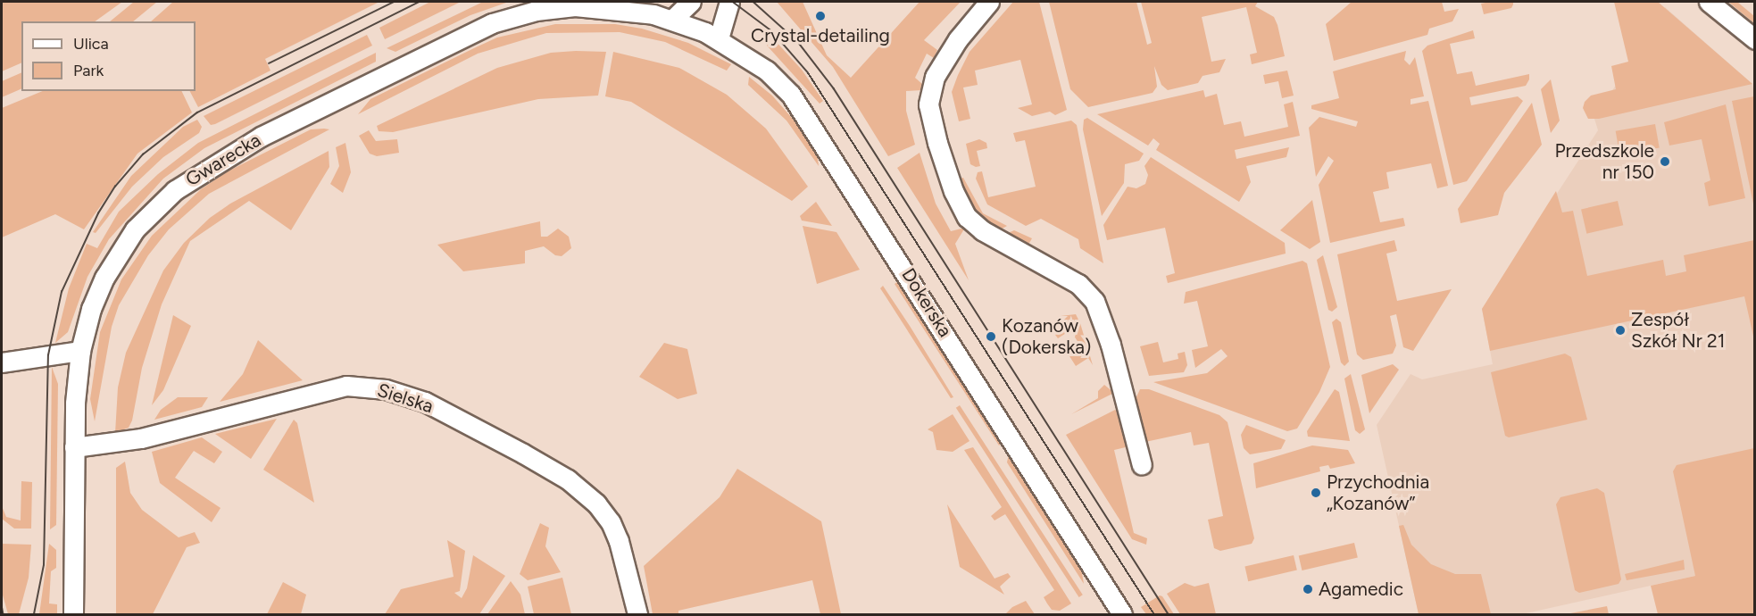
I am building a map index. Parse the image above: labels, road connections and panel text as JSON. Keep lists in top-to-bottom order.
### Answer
{
  "streets": {
    "street": ["Gwarecka", "Dokerska", "Sielska"]
  },
  "crossings": [
    ["Gwarecka", "Dokerska"],
    ["Gwarecka", "Sielska"]
  ],
  "places": [
    "Crystal-detailing",
    "Przedszkole nr 150",
    "Zespół Szkół Nr 21",
    "Kozanów (Dokerska)",
    "Przychodnia „Kozanów”",
    "Agamedic"
  ],
  "legend": ["Ulica", "Park"]
}
